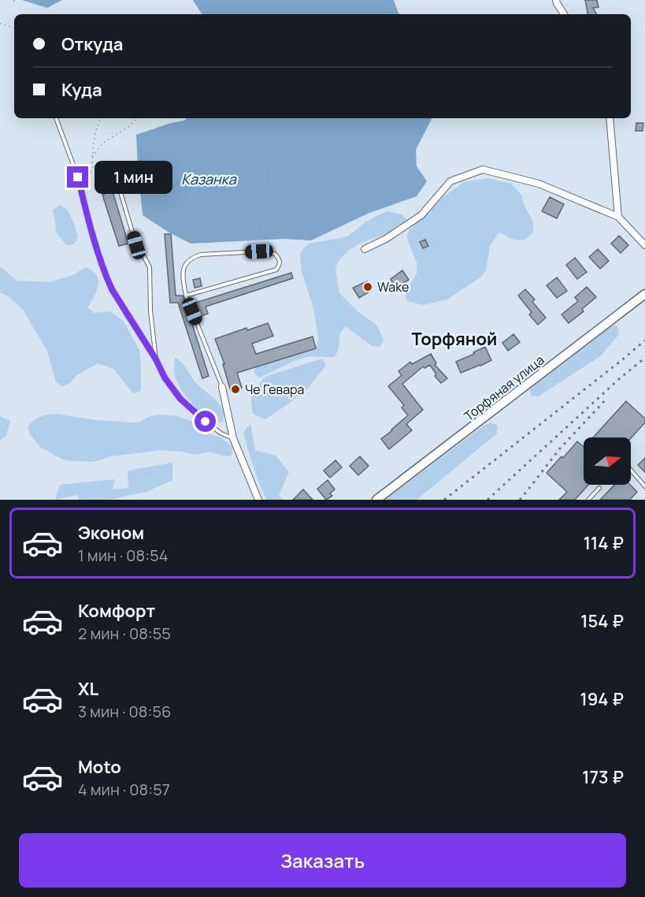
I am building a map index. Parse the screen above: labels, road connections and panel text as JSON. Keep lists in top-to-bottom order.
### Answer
{
  "streets": {
    "street": ["Торфяная улица"]
  },
  "districts": ["Торфяной"],
  "water": ["Казанка"],
  "places": ["Wake", "Че Гевара"],
  "north": "right",
  "page": {
    "banner": ["Откуда", "Куда"],
    "bubble": "1 мин",
    "list": [
      {
        "name": "Эконом",
        "note": "1 мин · 08:54",
        "value": "114 ₽"
      },
      {
        "name": "Комфорт",
        "note": "2 мин · 08:55",
        "value": "154 ₽"
      },
      {
        "name": "XL",
        "note": "3 мин · 08:56",
        "value": "194 ₽"
      },
      {
        "name": "Moto",
        "note": "4 мин · 08:57",
        "value": "173 ₽"
      }
    ],
    "buttons": "Заказать"
  }
}
